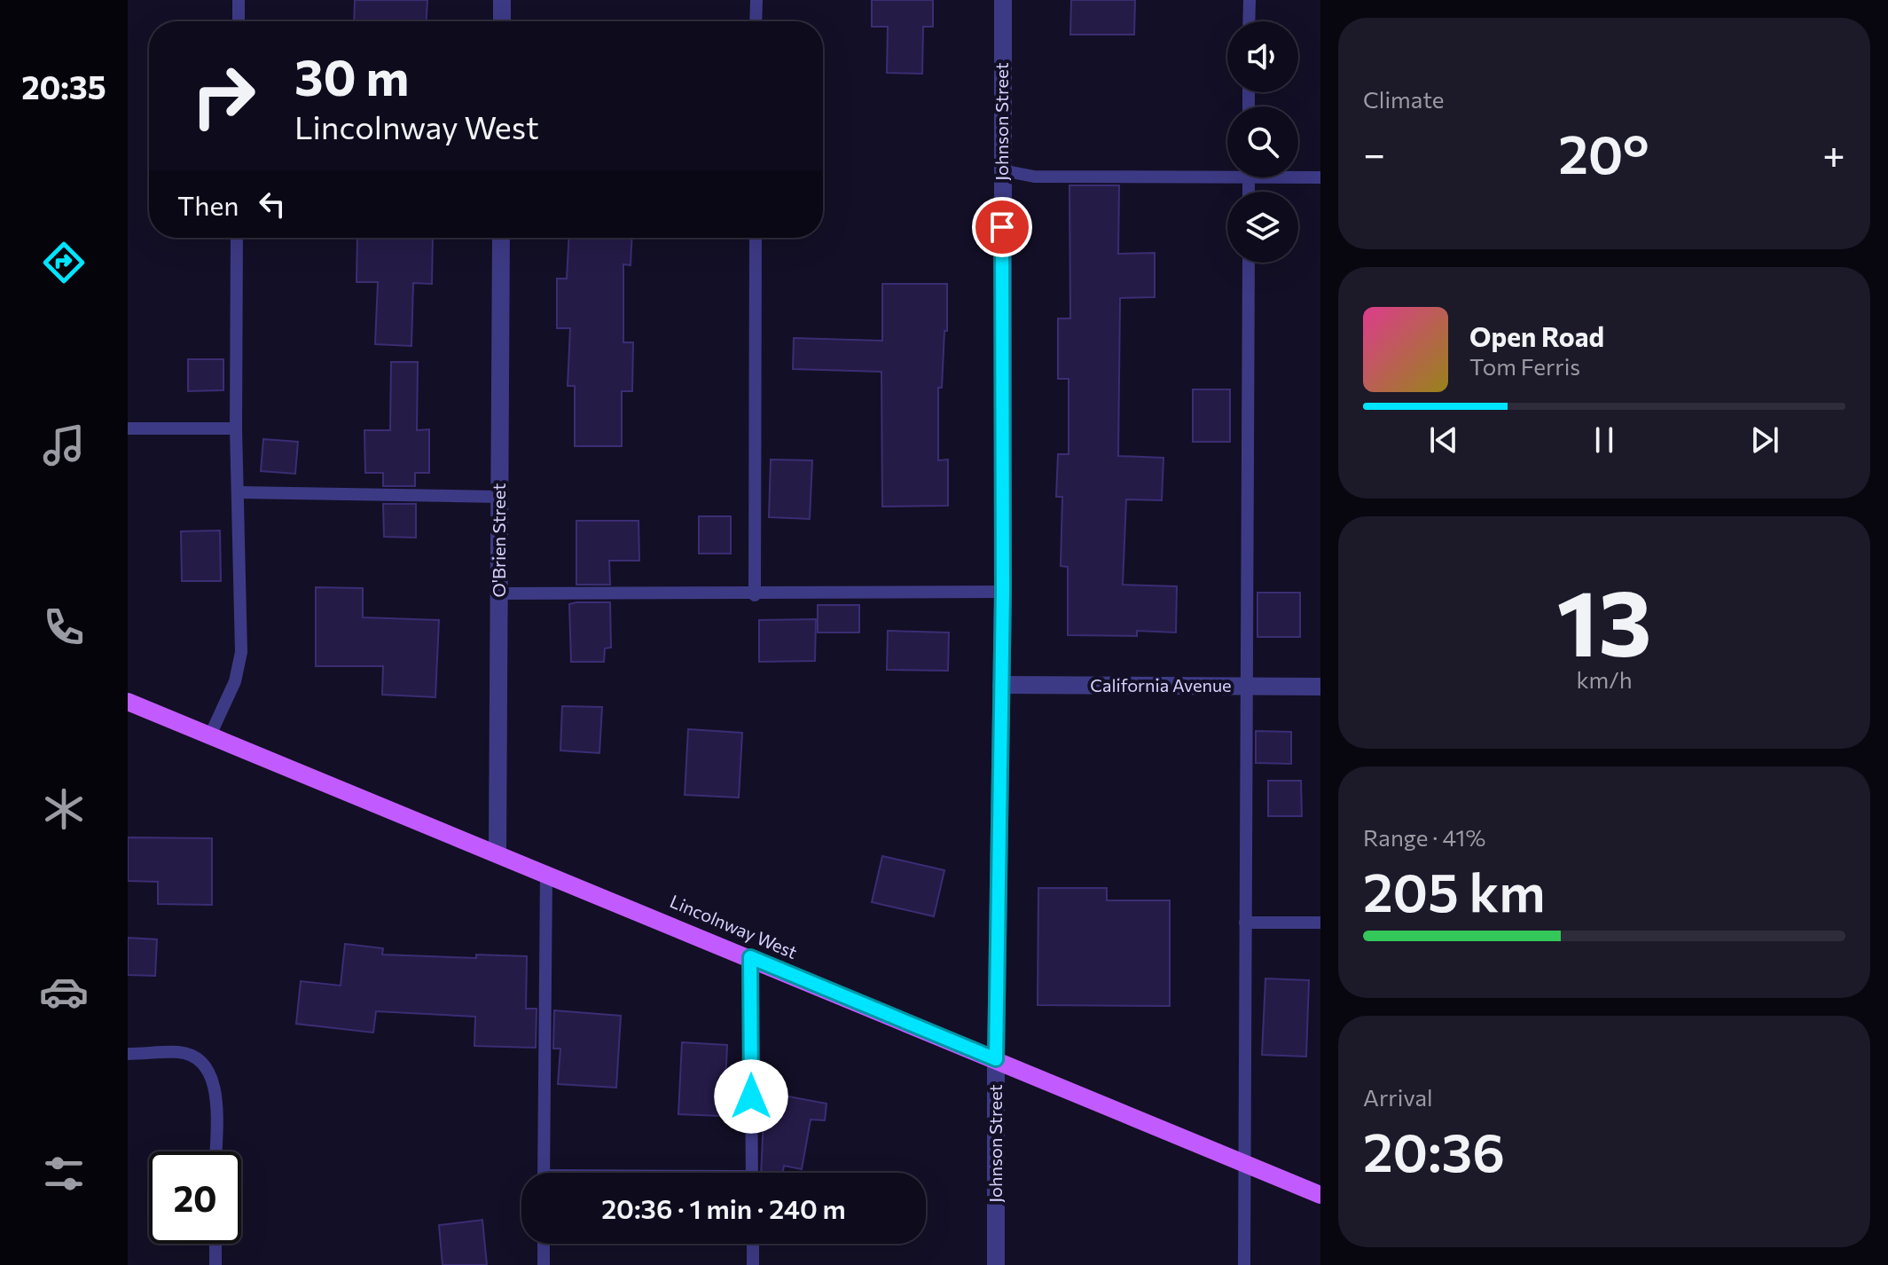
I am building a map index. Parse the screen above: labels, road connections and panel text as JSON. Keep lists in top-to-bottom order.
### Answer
{
  "streets": {
    "main road": ["Lincolnway West"],
    "street": ["Johnson Street", "O'Brien Street", "California Avenue"]
  },
  "crossings": [
    ["Johnson Street", "California Avenue"],
    ["Johnson Street", "Lincolnway West"],
    ["O'Brien Street", "Lincolnway West"]
  ],
  "page": {
    "tabs": "20:35",
    "tile": [
      "Climate",
      ["13", "km/h"],
      ["Range · 41%", "205 km"],
      ["Arrival", "20:36"]
    ],
    "turn": ["30 m", "Lincolnway West"],
    "heat": ["−", "20°", "+"],
    "then": "Then",
    "song": ["Open Road", "Tom Ferris"],
    "limit": "20",
    "trip": "20:36 · 1 min · 240 m"
  }
}
